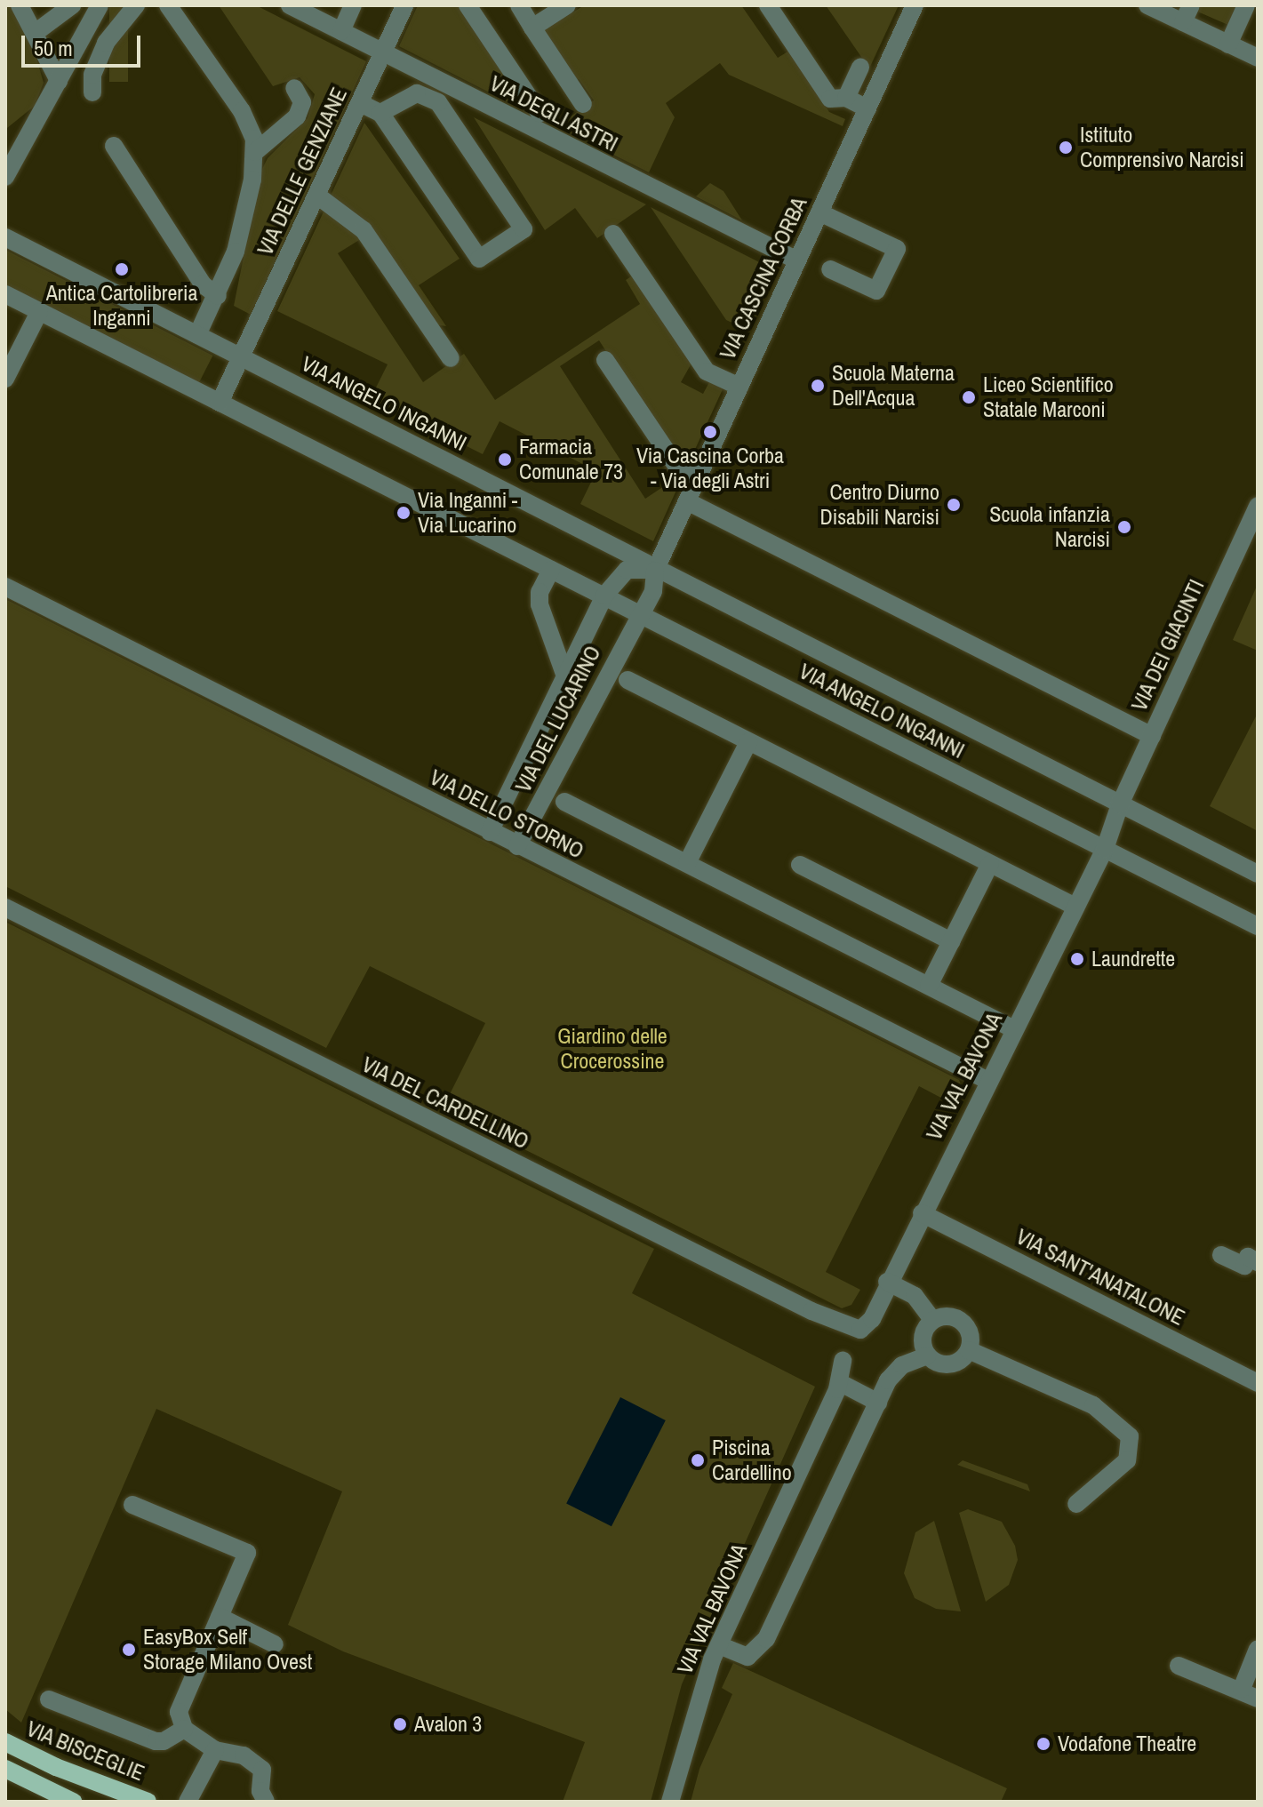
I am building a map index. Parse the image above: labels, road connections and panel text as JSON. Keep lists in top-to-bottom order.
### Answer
{
  "streets": {
    "main road": ["VIA BISCEGLIE"],
    "street": [
      "VIA DEGLI ASTRI",
      "VIA DELLE GENZIANE",
      "VIA CASCINA CORBA",
      "VIA ANGELO INGANNI",
      "VIA DEI GIACINTI",
      "VIA DEL LUCARINO",
      "VIA DELLO STORNO",
      "VIA VAL BAVONA",
      "VIA DEL CARDELLINO",
      "VIA SANT'ANATALONE"
    ]
  },
  "crossings": [
    ["VIA DEGLI ASTRI", "VIA DELLE GENZIANE"],
    ["VIA DEGLI ASTRI", "VIA CASCINA CORBA"],
    ["VIA DELLE GENZIANE", "VIA ANGELO INGANNI"],
    ["VIA CASCINA CORBA", "VIA ANGELO INGANNI"],
    ["VIA ANGELO INGANNI", "VIA DEI GIACINTI"],
    ["VIA ANGELO INGANNI", "VIA DEL LUCARINO"],
    ["VIA ANGELO INGANNI", "VIA VAL BAVONA"],
    ["VIA DEL LUCARINO", "VIA DELLO STORNO"],
    ["VIA DELLO STORNO", "VIA VAL BAVONA"],
    ["VIA VAL BAVONA", "VIA DEL CARDELLINO"],
    ["VIA VAL BAVONA", "VIA SANT'ANATALONE"]
  ],
  "parks": ["Giardino delle Crocerossine"],
  "places": [
    "Istituto Comprensivo Narcisi",
    "Antica Cartolibreria Inganni",
    "Scuola Materna Dell'Acqua",
    "Liceo Scientifico Statale Marconi",
    "Via Cascina Corba - Via degli Astri",
    "Farmacia Comunale 73",
    "Centro Diurno Disabili Narcisi",
    "Via Inganni - Via Lucarino",
    "Scuola infanzia Narcisi",
    "Laundrette",
    "Piscina Cardellino",
    "EasyBox Self Storage Milano Ovest",
    "Avalon 3",
    "Vodafone Theatre"
  ],
  "scale_bar": "50 m"
}
